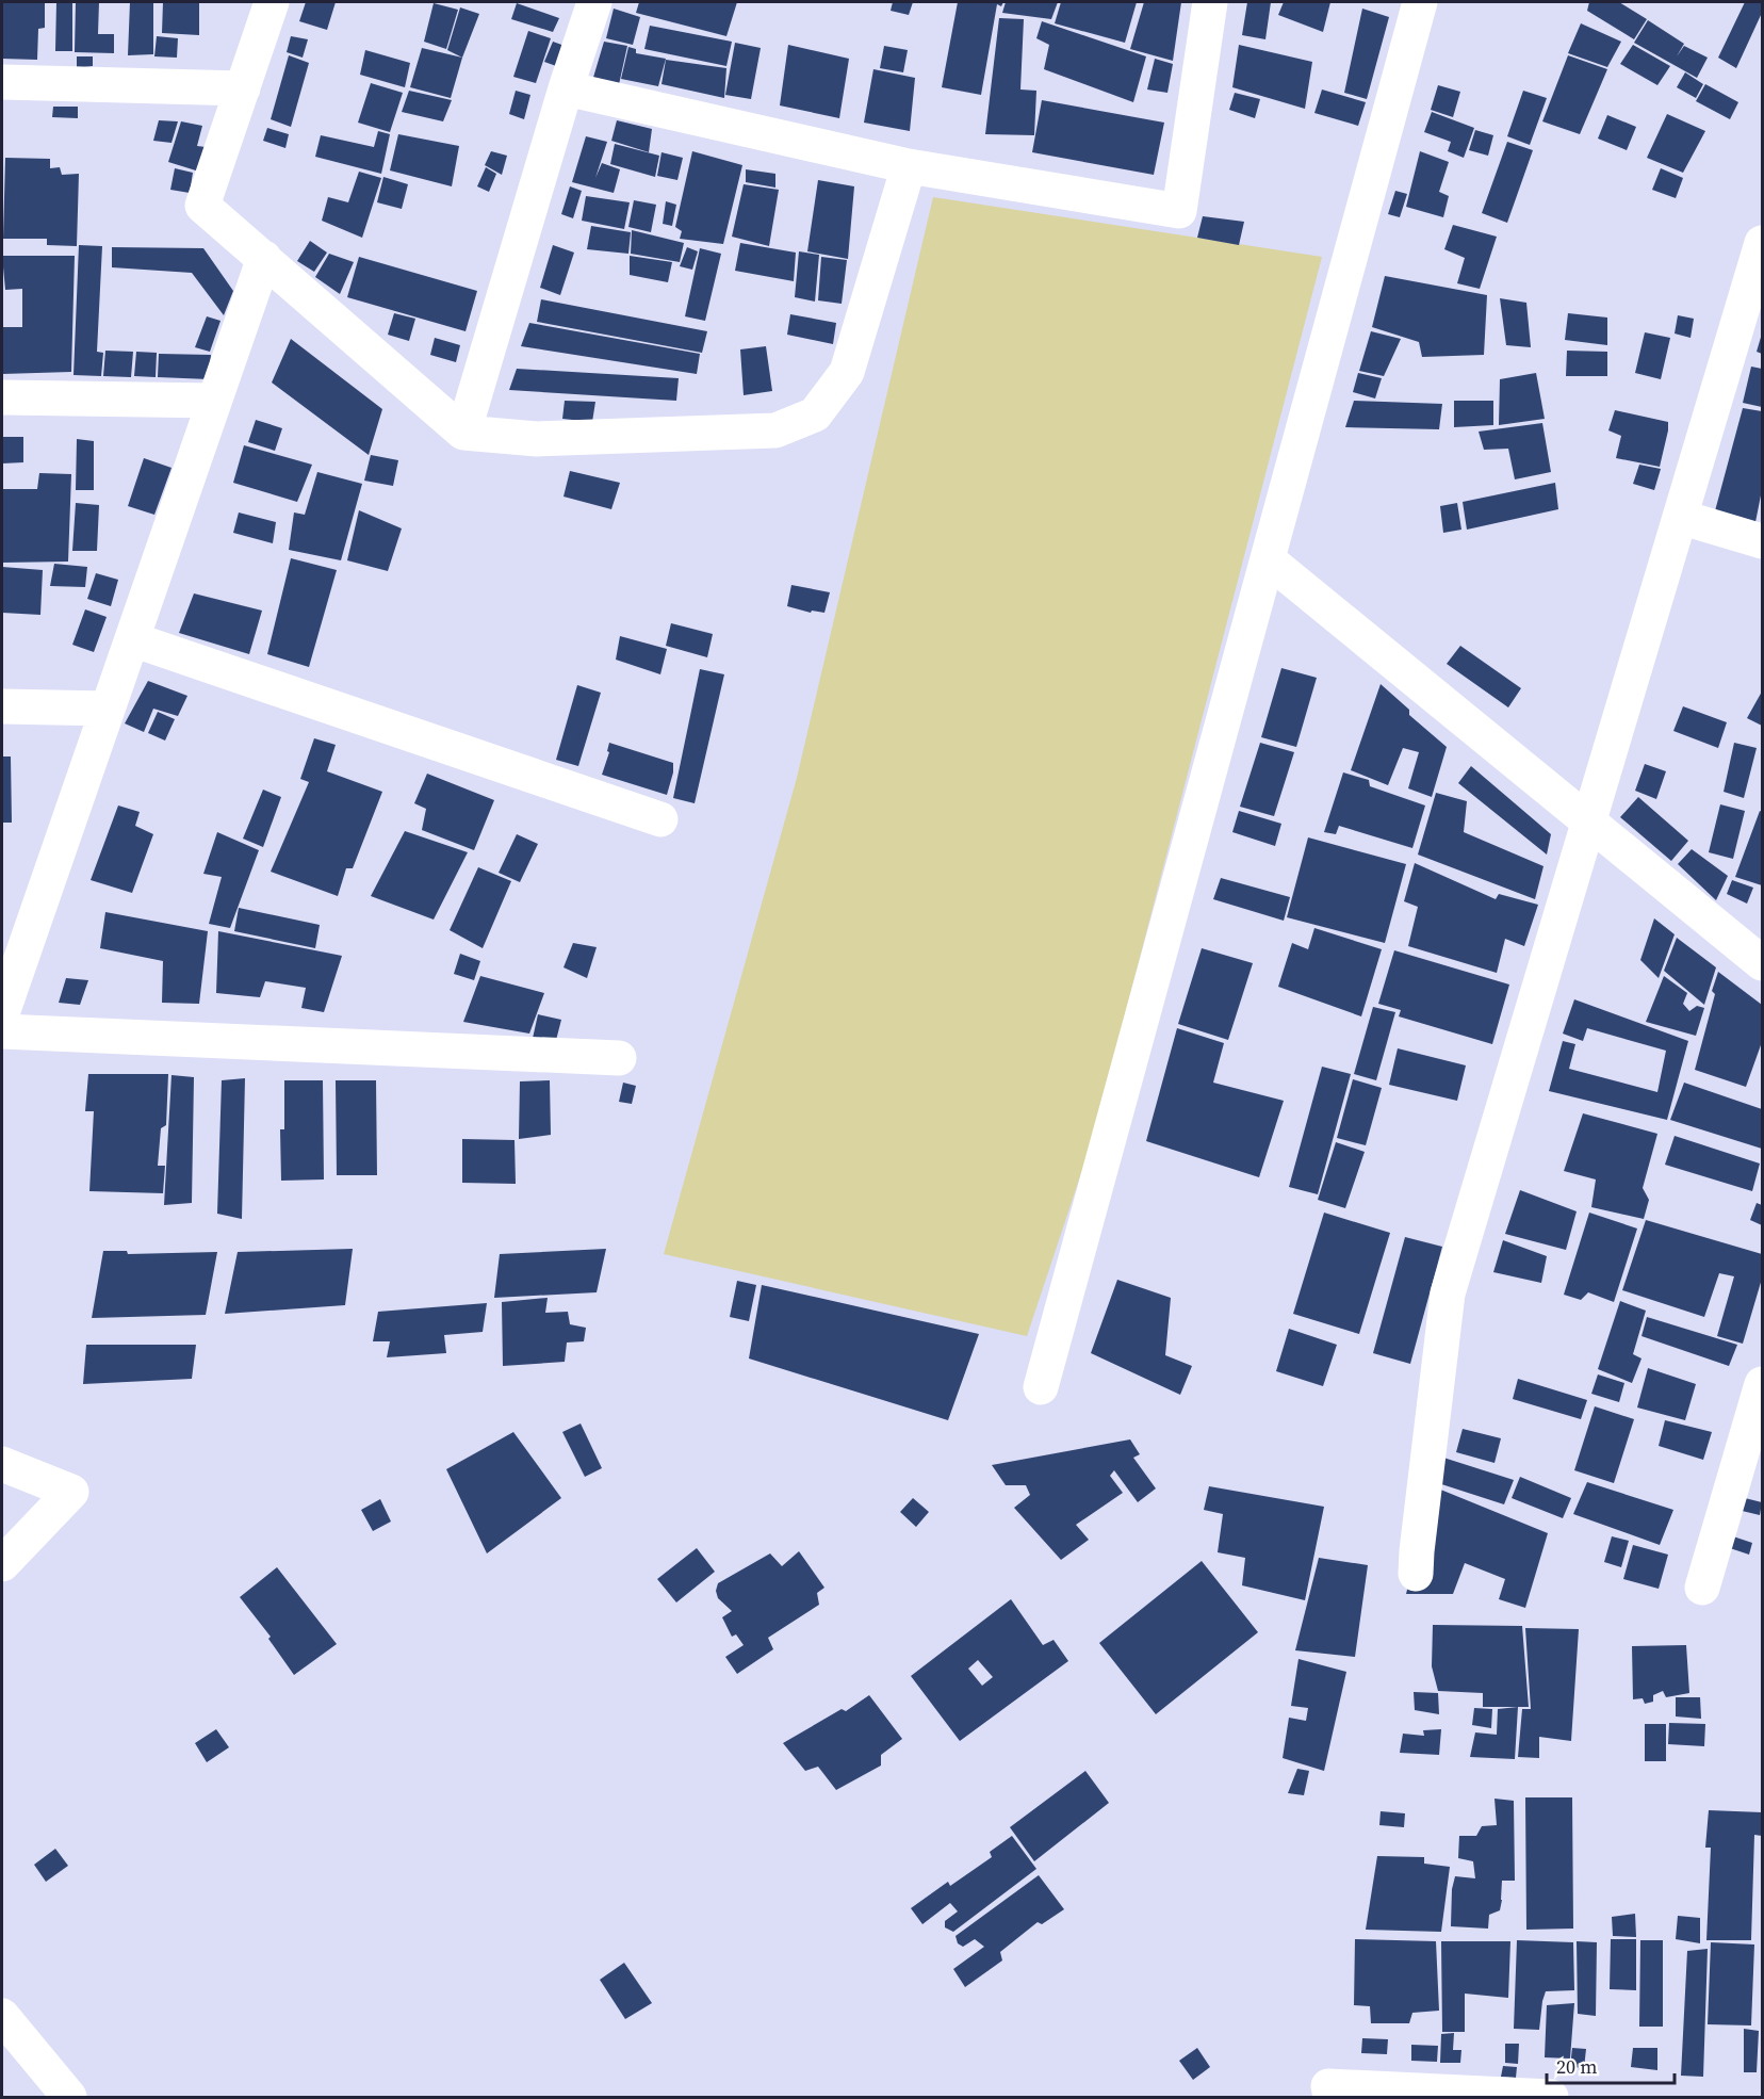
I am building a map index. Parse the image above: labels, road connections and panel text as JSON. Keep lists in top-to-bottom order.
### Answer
{
  "scale_bar": "20 m"
}
